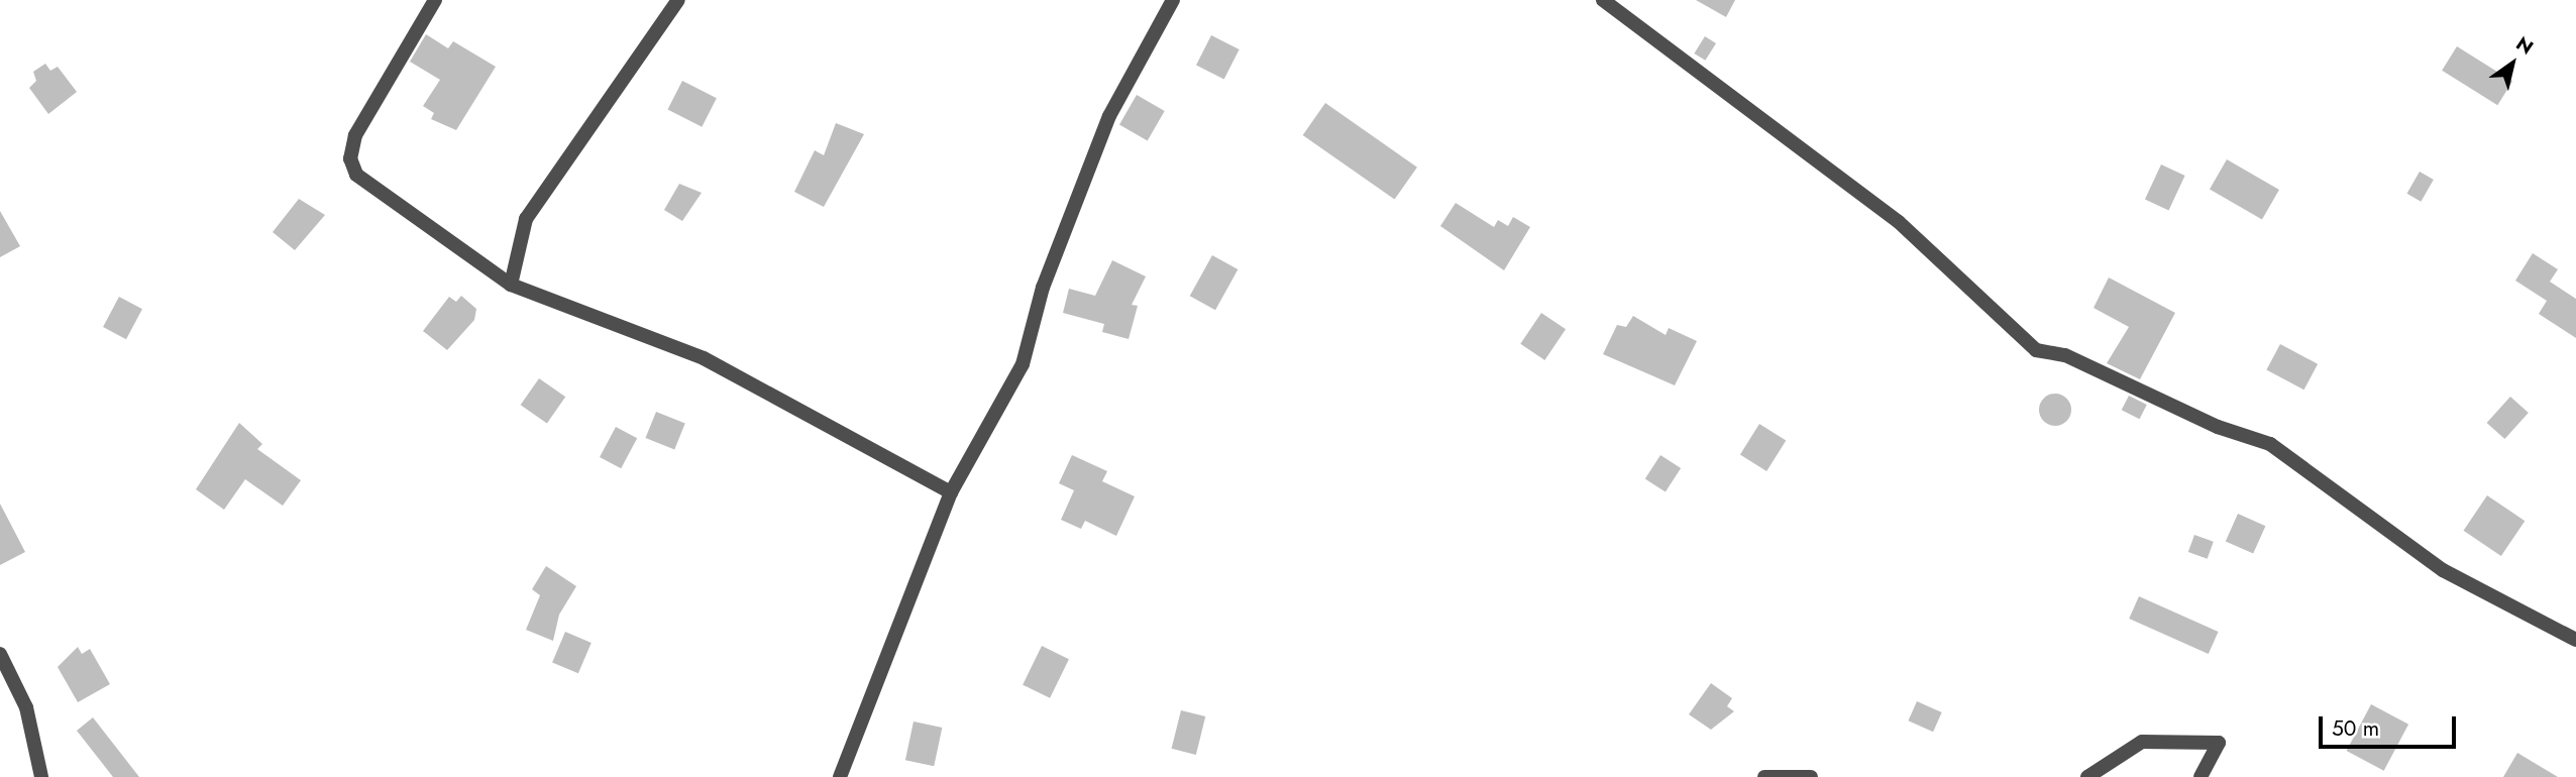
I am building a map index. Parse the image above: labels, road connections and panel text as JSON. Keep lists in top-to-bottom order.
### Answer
{
  "scale_bar": "50 m",
  "north": "top right"
}
